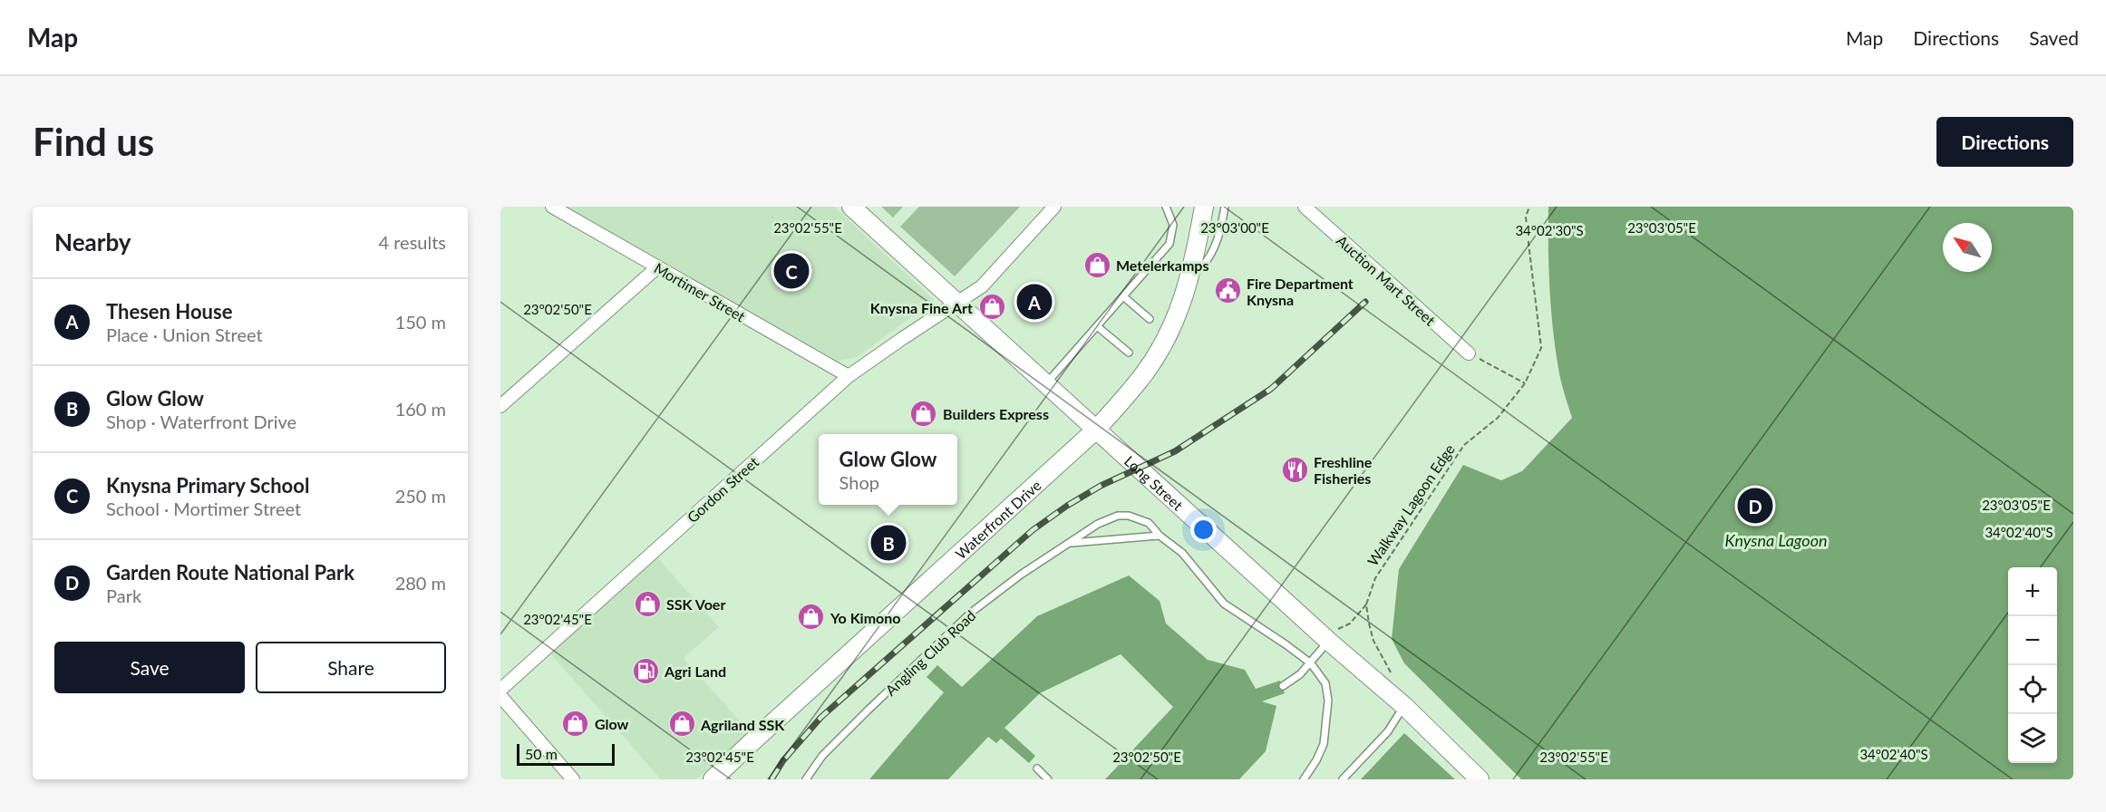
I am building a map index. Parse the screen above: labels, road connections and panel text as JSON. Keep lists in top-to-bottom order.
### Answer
{
  "streets": {
    "street": [
      "Auction Mart Street",
      "Mortimer Street",
      "Long Street",
      "Gordon Street",
      "Waterfront Drive"
    ],
    "lane": ["Angling Club Road"],
    "path": ["Walkway Lagoon Edge"]
  },
  "crossings": [
    ["Mortimer Street", "Gordon Street"],
    ["Long Street", "Gordon Street"],
    ["Long Street", "Waterfront Drive"]
  ],
  "water": ["Knysna Lagoon"],
  "places": {
    "shop": [
      "Metelerkamps",
      "Knysna Fine Art",
      "Builders Express",
      "SSK Voer",
      "Yo Kimono",
      "Glow",
      "Agriland SSK"
    ],
    "public building": ["Fire Department Knysna"],
    "restaurant": ["Freshline Fisheries"],
    "fuel station": ["Agri Land"]
  },
  "scale_bar": "50 m",
  "north": "top left",
  "page": {
    "header": "Map",
    "nav": ["Map", "Directions", "Saved"],
    "buttons": [
      "Directions",
      ["Save", "Share"]
    ],
    "title": "Find us",
    "heading": ["Nearby", "4 results"],
    "pins": [
      "C",
      "A",
      "D",
      "B"
    ],
    "list": [
      {
        "mark": "A",
        "name": "Thesen House",
        "note": "Place · Union Street",
        "value": "150 m"
      },
      {
        "mark": "B",
        "name": "Glow Glow",
        "note": "Shop · Waterfront Drive",
        "value": "160 m"
      },
      {
        "mark": "C",
        "name": "Knysna Primary School",
        "note": "School · Mortimer Street",
        "value": "250 m"
      },
      {
        "mark": "D",
        "name": "Garden Route National Park",
        "note": "Park",
        "value": "280 m"
      }
    ],
    "popup": ["Glow Glow", "Shop"],
    "map_buttons": ["+", "−"],
    "scale": "50 m"
  },
  "coordinates": [
    "23°02'55\"E",
    "23°03'00\"E",
    "23°03'05\"E",
    "34°02'30\"S",
    "23°02'50\"E",
    "34°02'40\"S",
    "23°02'45\"E"
  ]
}
